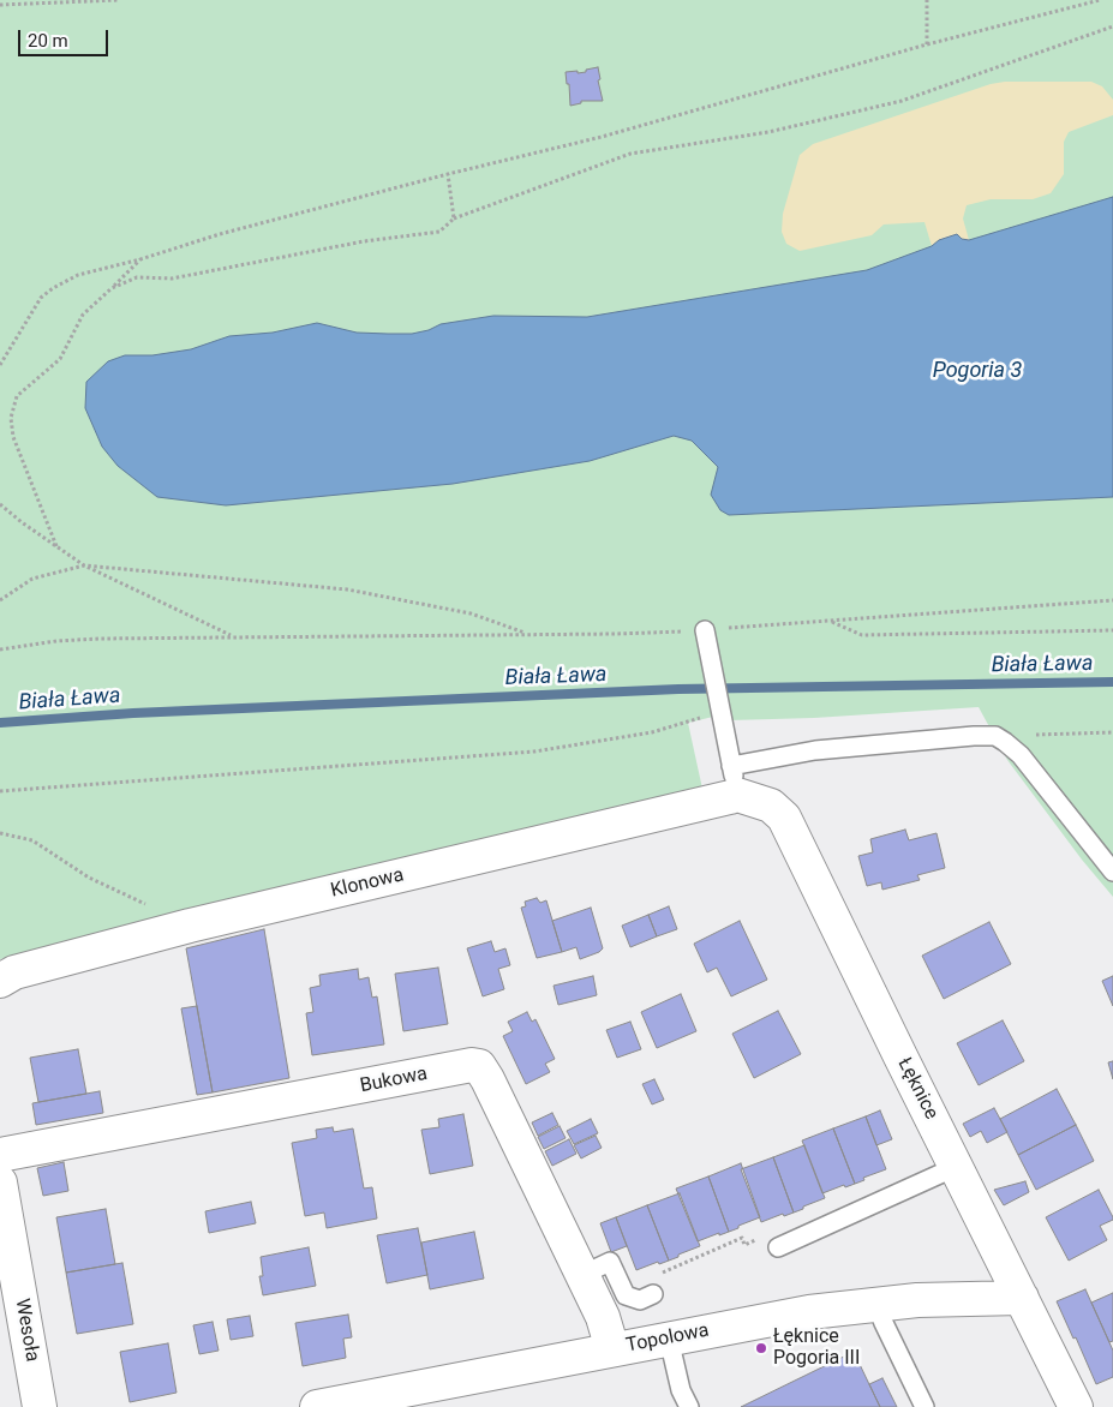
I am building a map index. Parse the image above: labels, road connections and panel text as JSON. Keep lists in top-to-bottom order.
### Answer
{
  "streets": {
    "street": [
      "Klonowa",
      "Bukowa",
      "Łęknice",
      "Wesoła",
      "Topolowa"
    ]
  },
  "crossings": [
    ["Klonowa", "Łęknice"],
    ["Bukowa", "Topolowa"],
    ["Łęknice", "Topolowa"]
  ],
  "water": ["Pogoria 3", "Biała Ława"],
  "places": ["Łęknice Pogoria III"],
  "scale_bar": "20 m"
}
